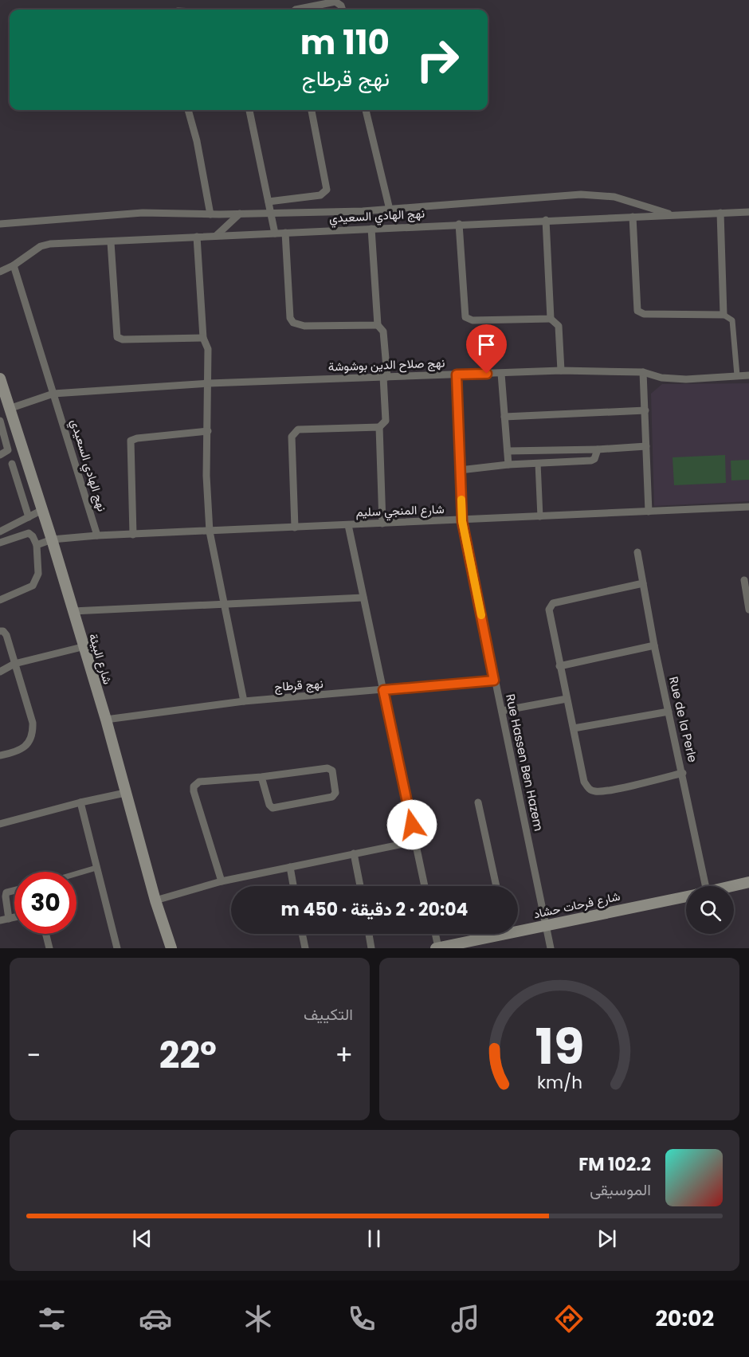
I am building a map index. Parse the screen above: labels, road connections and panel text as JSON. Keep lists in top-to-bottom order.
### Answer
{
  "streets": {
    "main road": ["شارع البيئة", "شارع فرحات حشاد"],
    "street": [
      "نهج الهادي السعيدي",
      "نهج صلاح الدين بوشوشة",
      "شارع المنجي سليم",
      "نهج قرطاج",
      "Rue de la Perle",
      "Rue Hassen Ben Hazem"
    ]
  },
  "crossings": [
    ["نهج الهادي السعيدي", "نهج صلاح الدين بوشوشة"],
    ["نهج الهادي السعيدي", "شارع المنجي سليم"],
    ["نهج صلاح الدين بوشوشة", "شارع البيئة"],
    ["نهج صلاح الدين بوشوشة", "Rue Hassen Ben Hazem"],
    ["شارع المنجي سليم", "شارع البيئة"],
    ["شارع المنجي سليم", "Rue Hassen Ben Hazem"],
    ["شارع البيئة", "نهج قرطاج"],
    ["نهج قرطاج", "Rue Hassen Ben Hazem"],
    ["Rue Hassen Ben Hazem", "شارع فرحات حشاد"]
  ],
  "page": {
    "turn": ["110 m", "نهج قرطاج"],
    "limit": "30",
    "trip": "20:04 · 2 دقيقة · 450 m",
    "tile": "التكييف",
    "heat": ["−", "22°", "+"],
    "song": ["102.2 FM", "الموسيقى"],
    "tabs": "20:02",
    "gauge": ["19", "km/h"]
  }
}
